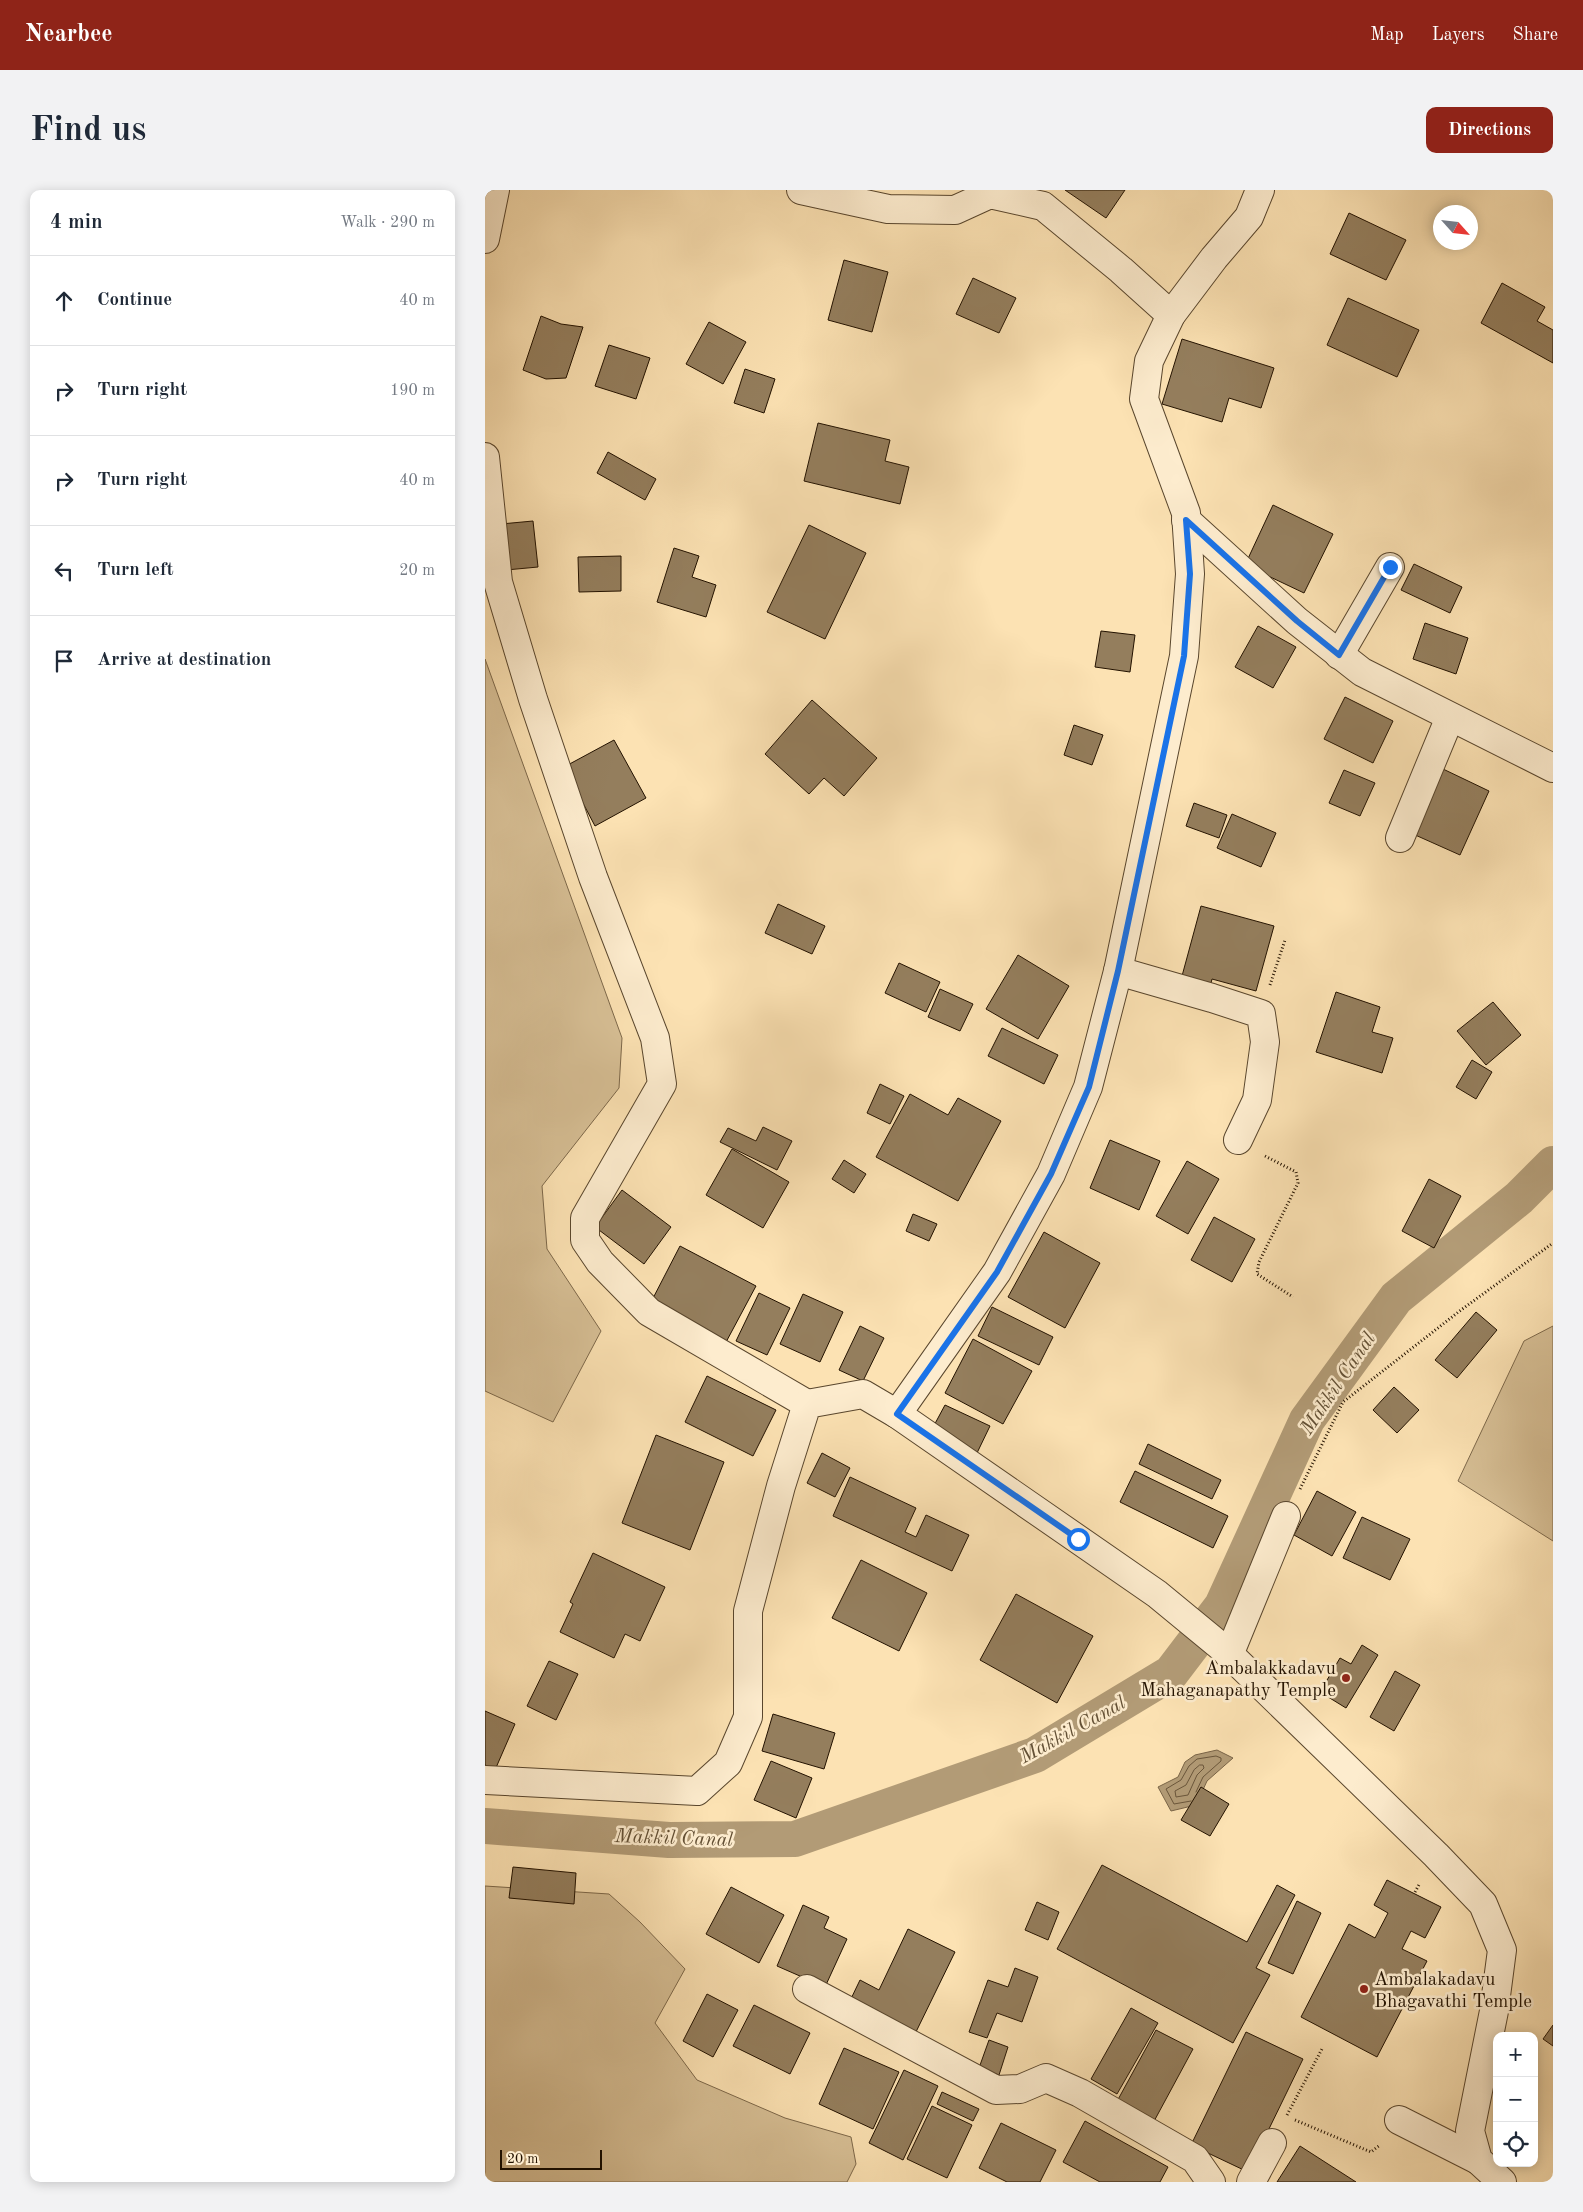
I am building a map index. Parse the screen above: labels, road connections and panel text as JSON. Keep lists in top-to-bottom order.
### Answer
{
  "water": ["Makkil Canal"],
  "places": ["Ambalakkadavu Mahaganapathy Temple", "Ambalakadavu Bhagavathi Temple"],
  "scale_bar": "20 m",
  "north": "bottom right",
  "page": {
    "header": "Nearbee",
    "nav": ["Map", "Layers", "Share"],
    "buttons": "Directions",
    "title": "Find us",
    "heading": ["4 min", "Walk · 290 m"],
    "list": [
      ["Continue", "40 m"],
      ["Turn right", "190 m"],
      ["Turn right", "40 m"],
      ["Turn left", "20 m"],
      "Arrive at destination"
    ],
    "map_buttons": ["+", "−"],
    "scale": "20 m"
  }
}
